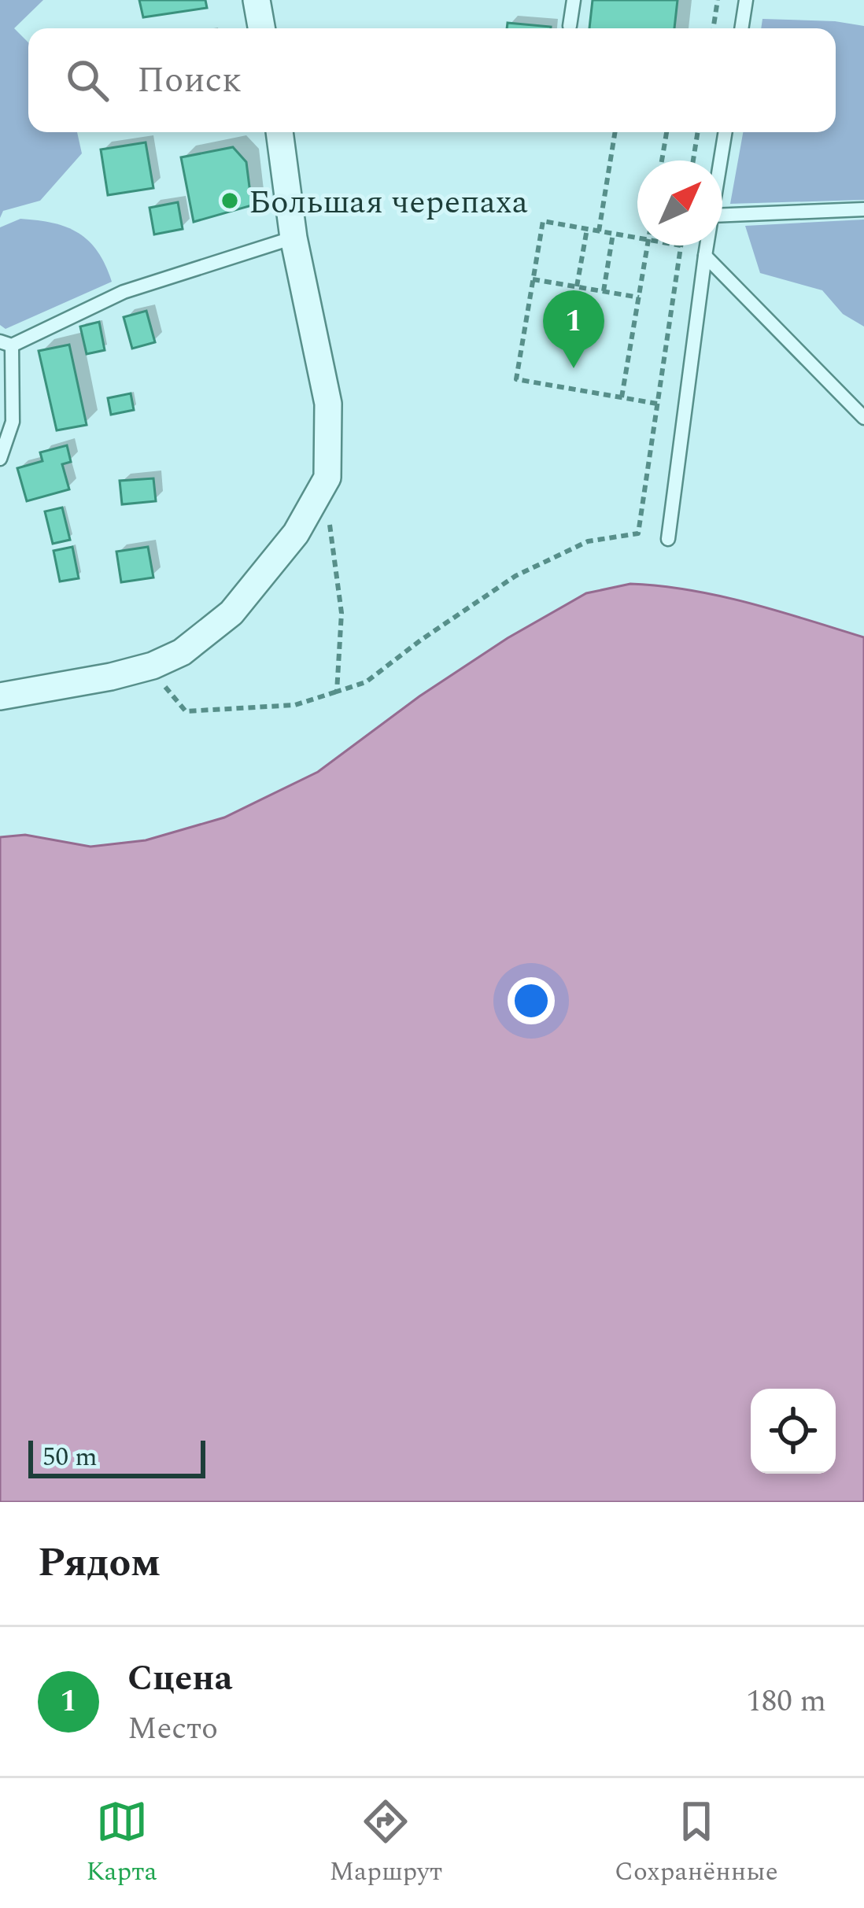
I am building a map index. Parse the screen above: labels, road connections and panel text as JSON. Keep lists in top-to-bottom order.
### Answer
{
  "places": ["Большая черепаха"],
  "scale_bar": "50 m",
  "north": "top right",
  "page": {
    "search": "Поиск",
    "pins": "1",
    "scale": "50 m",
    "heading": "Рядом",
    "list": [
      {
        "mark": "1",
        "name": "Сцена",
        "note": "Место",
        "value": "180 m"
      }
    ],
    "nav": ["Карта", "Маршрут", "Сохранённые"]
  }
}
